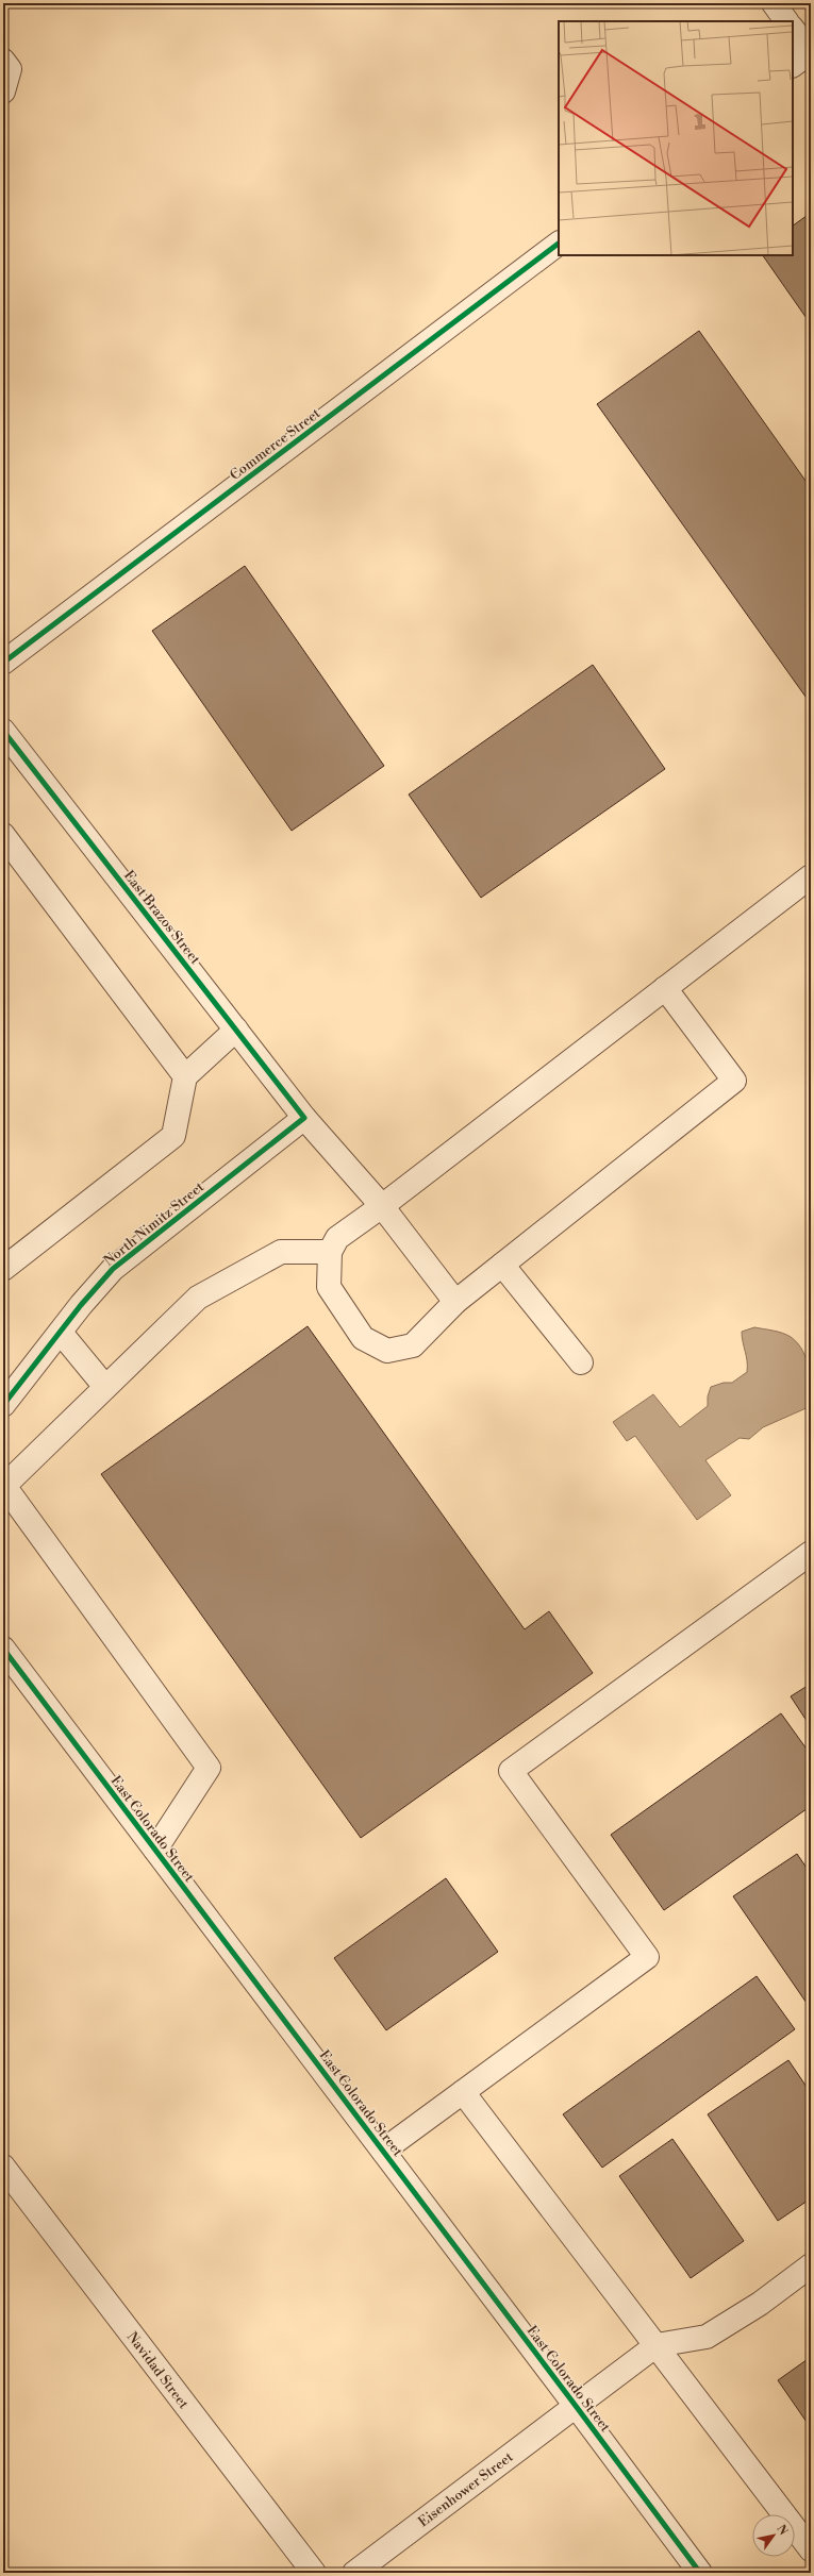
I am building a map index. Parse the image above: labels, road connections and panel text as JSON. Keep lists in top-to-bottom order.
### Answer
{
  "streets": {
    "street": [
      "Commerce Street",
      "East Brazos Street",
      "North Nimitz Street",
      "East Colorado Street",
      "Navidad Street",
      "Eisenhower Street"
    ]
  },
  "crossings": [
    ["East Brazos Street", "North Nimitz Street"],
    ["East Colorado Street", "Eisenhower Street"]
  ],
  "north": "top right"
}
